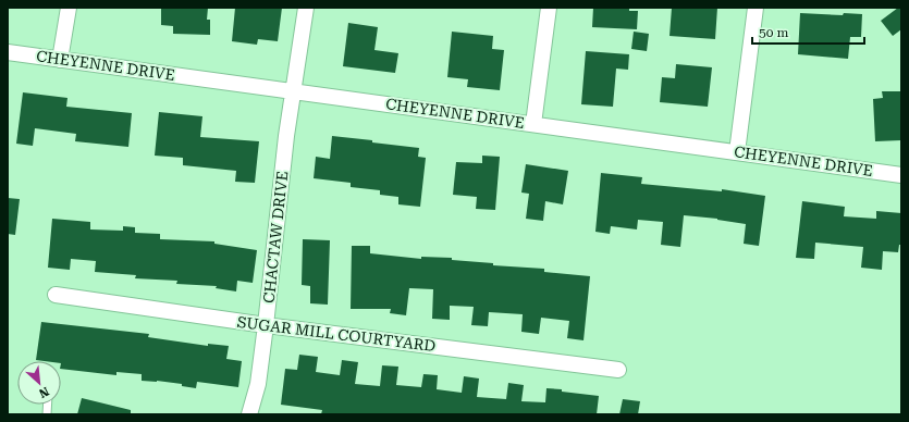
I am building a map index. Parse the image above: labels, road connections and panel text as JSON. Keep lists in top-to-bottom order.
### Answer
{
  "streets": {
    "street": ["CHEYENNE DRIVE", "CHACTAW DRIVE", "SUGAR MILL COURTYARD"]
  },
  "crossings": [
    ["CHEYENNE DRIVE", "CHACTAW DRIVE"],
    ["CHACTAW DRIVE", "SUGAR MILL COURTYARD"]
  ],
  "scale_bar": "50 m",
  "north": "bottom right"
}
